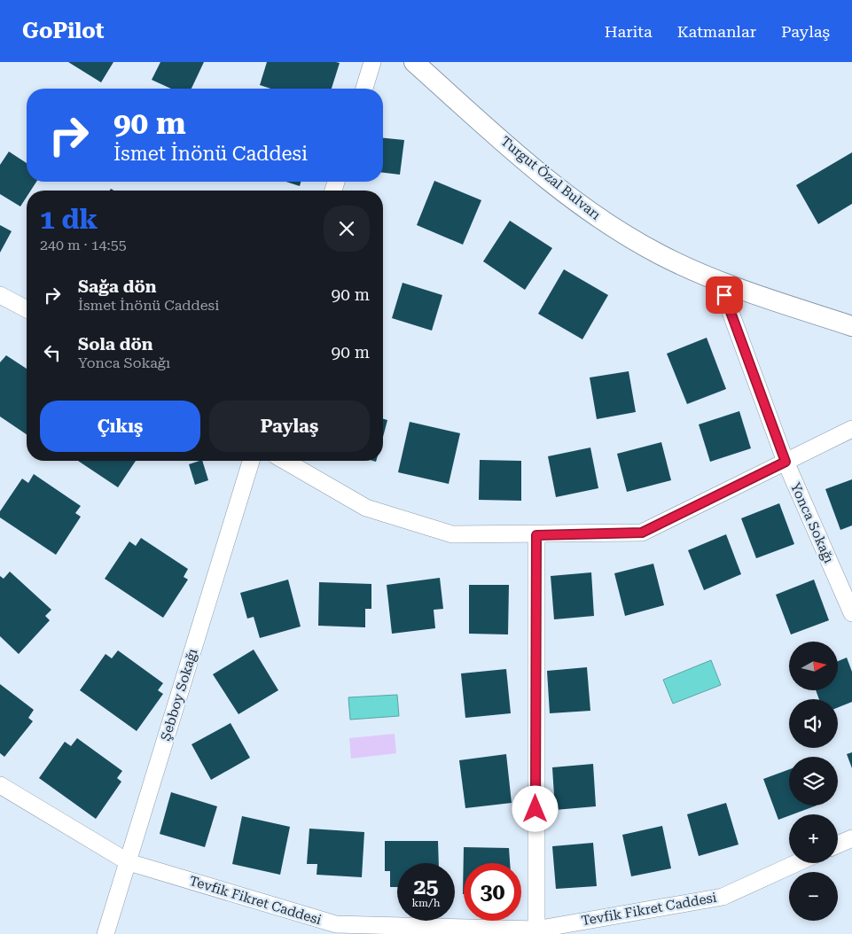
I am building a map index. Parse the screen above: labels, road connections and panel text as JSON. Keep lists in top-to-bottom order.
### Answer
{
  "streets": {
    "street": [
      "Turgut Özal Bulvarı",
      "Yonca Sokağı",
      "Şebboy Sokağı",
      "Tevfik Fikret Caddesi"
    ]
  },
  "crossings": [
    ["Turgut Özal Bulvarı", "Yonca Sokağı"],
    ["Şebboy Sokağı", "Tevfik Fikret Caddesi"]
  ],
  "north": "right",
  "page": {
    "header": "GoPilot",
    "nav": ["Harita", "Katmanlar", "Paylaş"],
    "turn": ["90 m", "İsmet İnönü Caddesi"],
    "heading": ["1 dk", "240 m · 14:55"],
    "list": [
      {
        "name": "Sağa dön",
        "note": "İsmet İnönü Caddesi",
        "value": "90 m"
      },
      {
        "name": "Sola dön",
        "note": "Yonca Sokağı",
        "value": "90 m"
      }
    ],
    "buttons": ["Çıkış", "Paylaş"],
    "map_buttons": ["+", "−"],
    "speed": "25 km/h",
    "limit": "30"
  }
}
